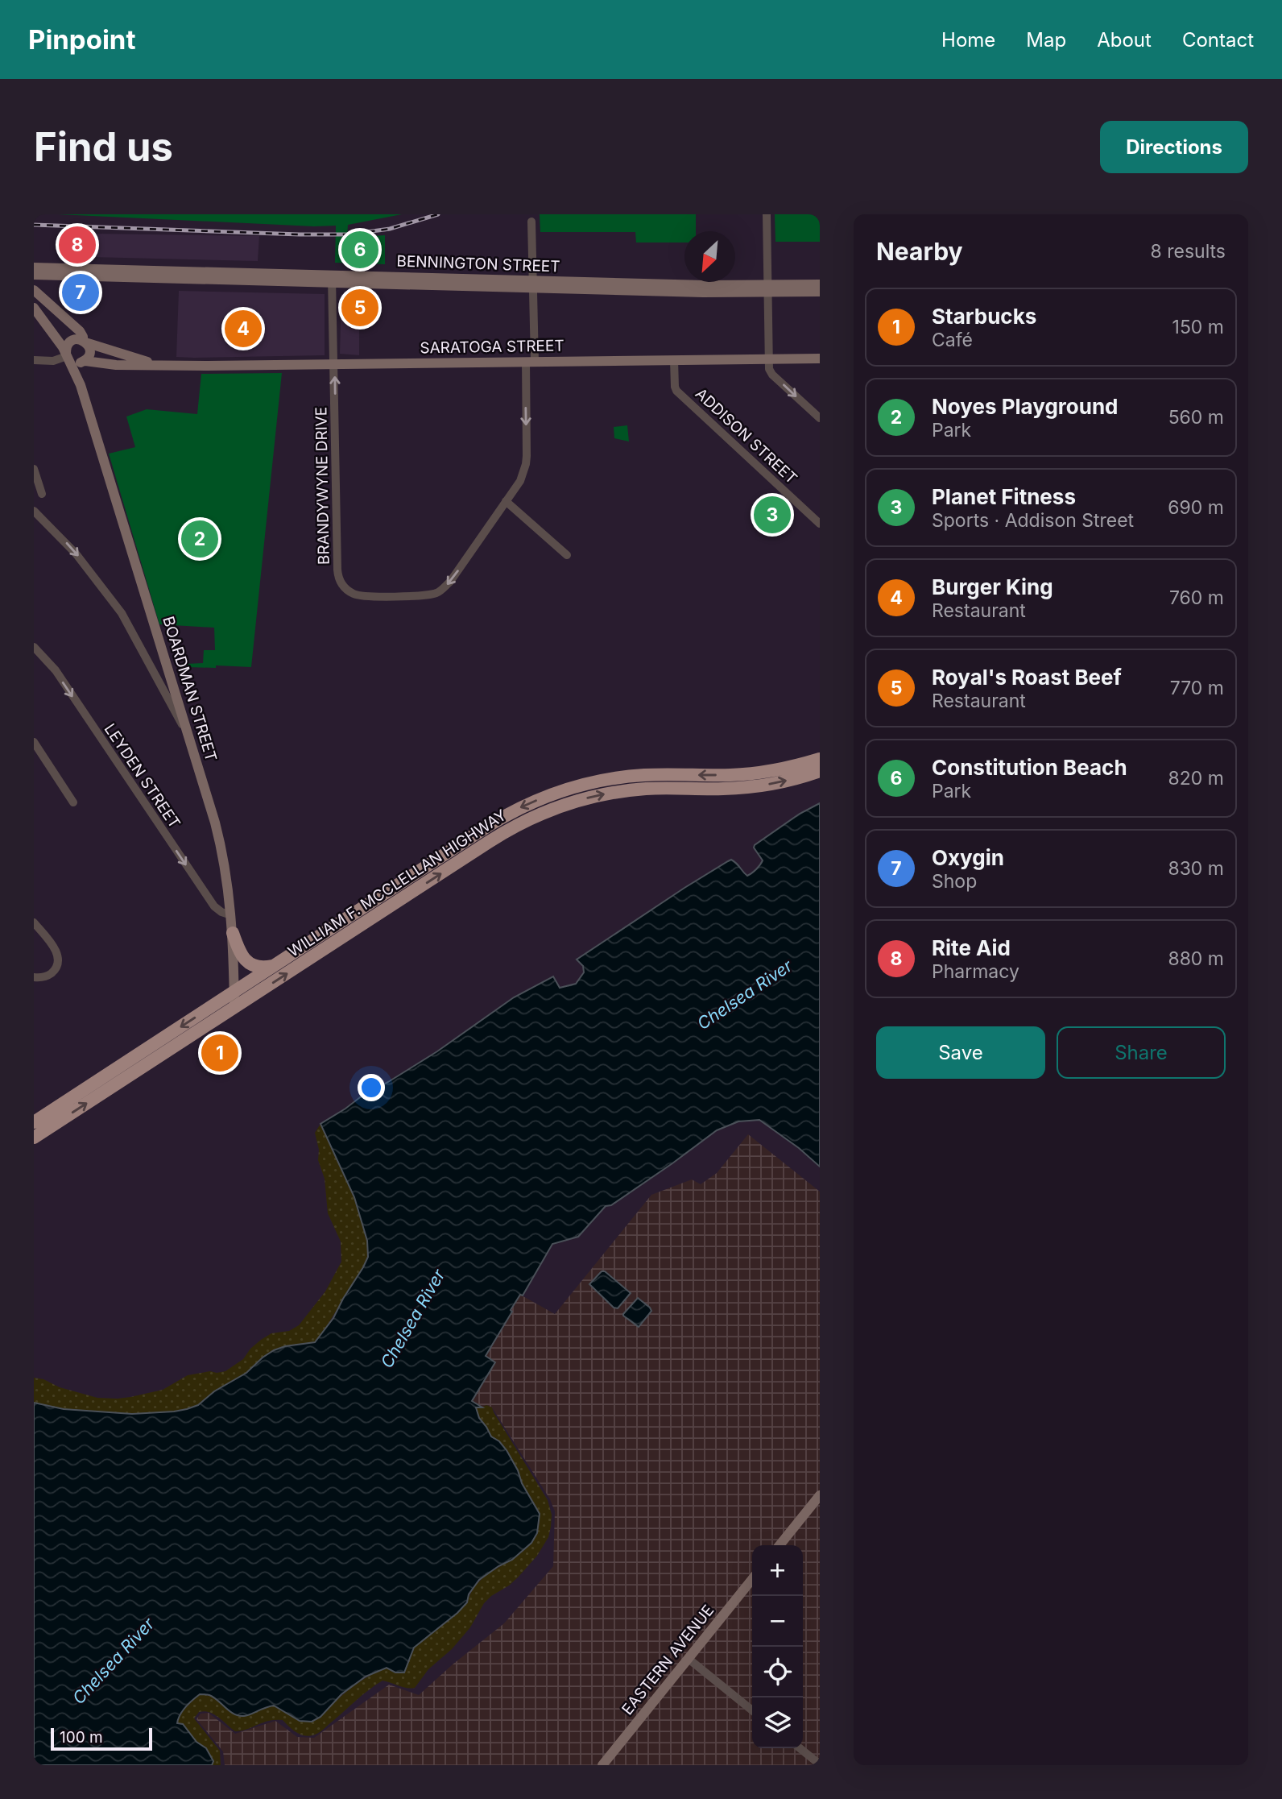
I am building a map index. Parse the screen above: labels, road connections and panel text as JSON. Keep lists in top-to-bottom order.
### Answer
{
  "streets": {
    "highway": ["WILLIAM F. MCCLELLAN HIGHWAY"],
    "main road": [
      "BENNINGTON STREET",
      "SARATOGA STREET",
      "BOARDMAN STREET",
      "EASTERN AVENUE"
    ],
    "street": ["ADDISON STREET", "BRANDYWYNE DRIVE", "LEYDEN STREET"]
  },
  "crossings": [
    ["BENNINGTON STREET", "BRANDYWYNE DRIVE"],
    ["SARATOGA STREET", "ADDISON STREET"],
    ["SARATOGA STREET", "BRANDYWYNE DRIVE"],
    ["SARATOGA STREET", "BOARDMAN STREET"],
    ["BOARDMAN STREET", "LEYDEN STREET"],
    ["BOARDMAN STREET", "WILLIAM F. MCCLELLAN HIGHWAY"]
  ],
  "one_way": ["LEYDEN STREET"],
  "water": ["Chelsea River"],
  "scale_bar": "100 m",
  "north": "bottom left",
  "page": {
    "header": "Pinpoint",
    "nav": [
      "Home",
      "Map",
      "About",
      "Contact"
    ],
    "buttons": [
      "Directions",
      ["Save", "Share"]
    ],
    "title": "Find us",
    "heading": ["Nearby", "8 results"],
    "pins": [
      "8",
      "6",
      "7",
      "5",
      "4",
      "3",
      "2",
      "1"
    ],
    "list": [
      {
        "mark": "1",
        "name": "Starbucks",
        "note": "Café",
        "value": "150 m"
      },
      {
        "mark": "2",
        "name": "Noyes Playground",
        "note": "Park",
        "value": "560 m"
      },
      {
        "mark": "3",
        "name": "Planet Fitness",
        "note": "Sports · Addison Street",
        "value": "690 m"
      },
      {
        "mark": "4",
        "name": "Burger King",
        "note": "Restaurant",
        "value": "760 m"
      },
      {
        "mark": "5",
        "name": "Royal's Roast Beef",
        "note": "Restaurant",
        "value": "770 m"
      },
      {
        "mark": "6",
        "name": "Constitution Beach",
        "note": "Park",
        "value": "820 m"
      },
      {
        "mark": "7",
        "name": "Oxygin",
        "note": "Shop",
        "value": "830 m"
      },
      {
        "mark": "8",
        "name": "Rite Aid",
        "note": "Pharmacy",
        "value": "880 m"
      }
    ],
    "map_buttons": ["+", "−"],
    "scale": "100 m"
  }
}
